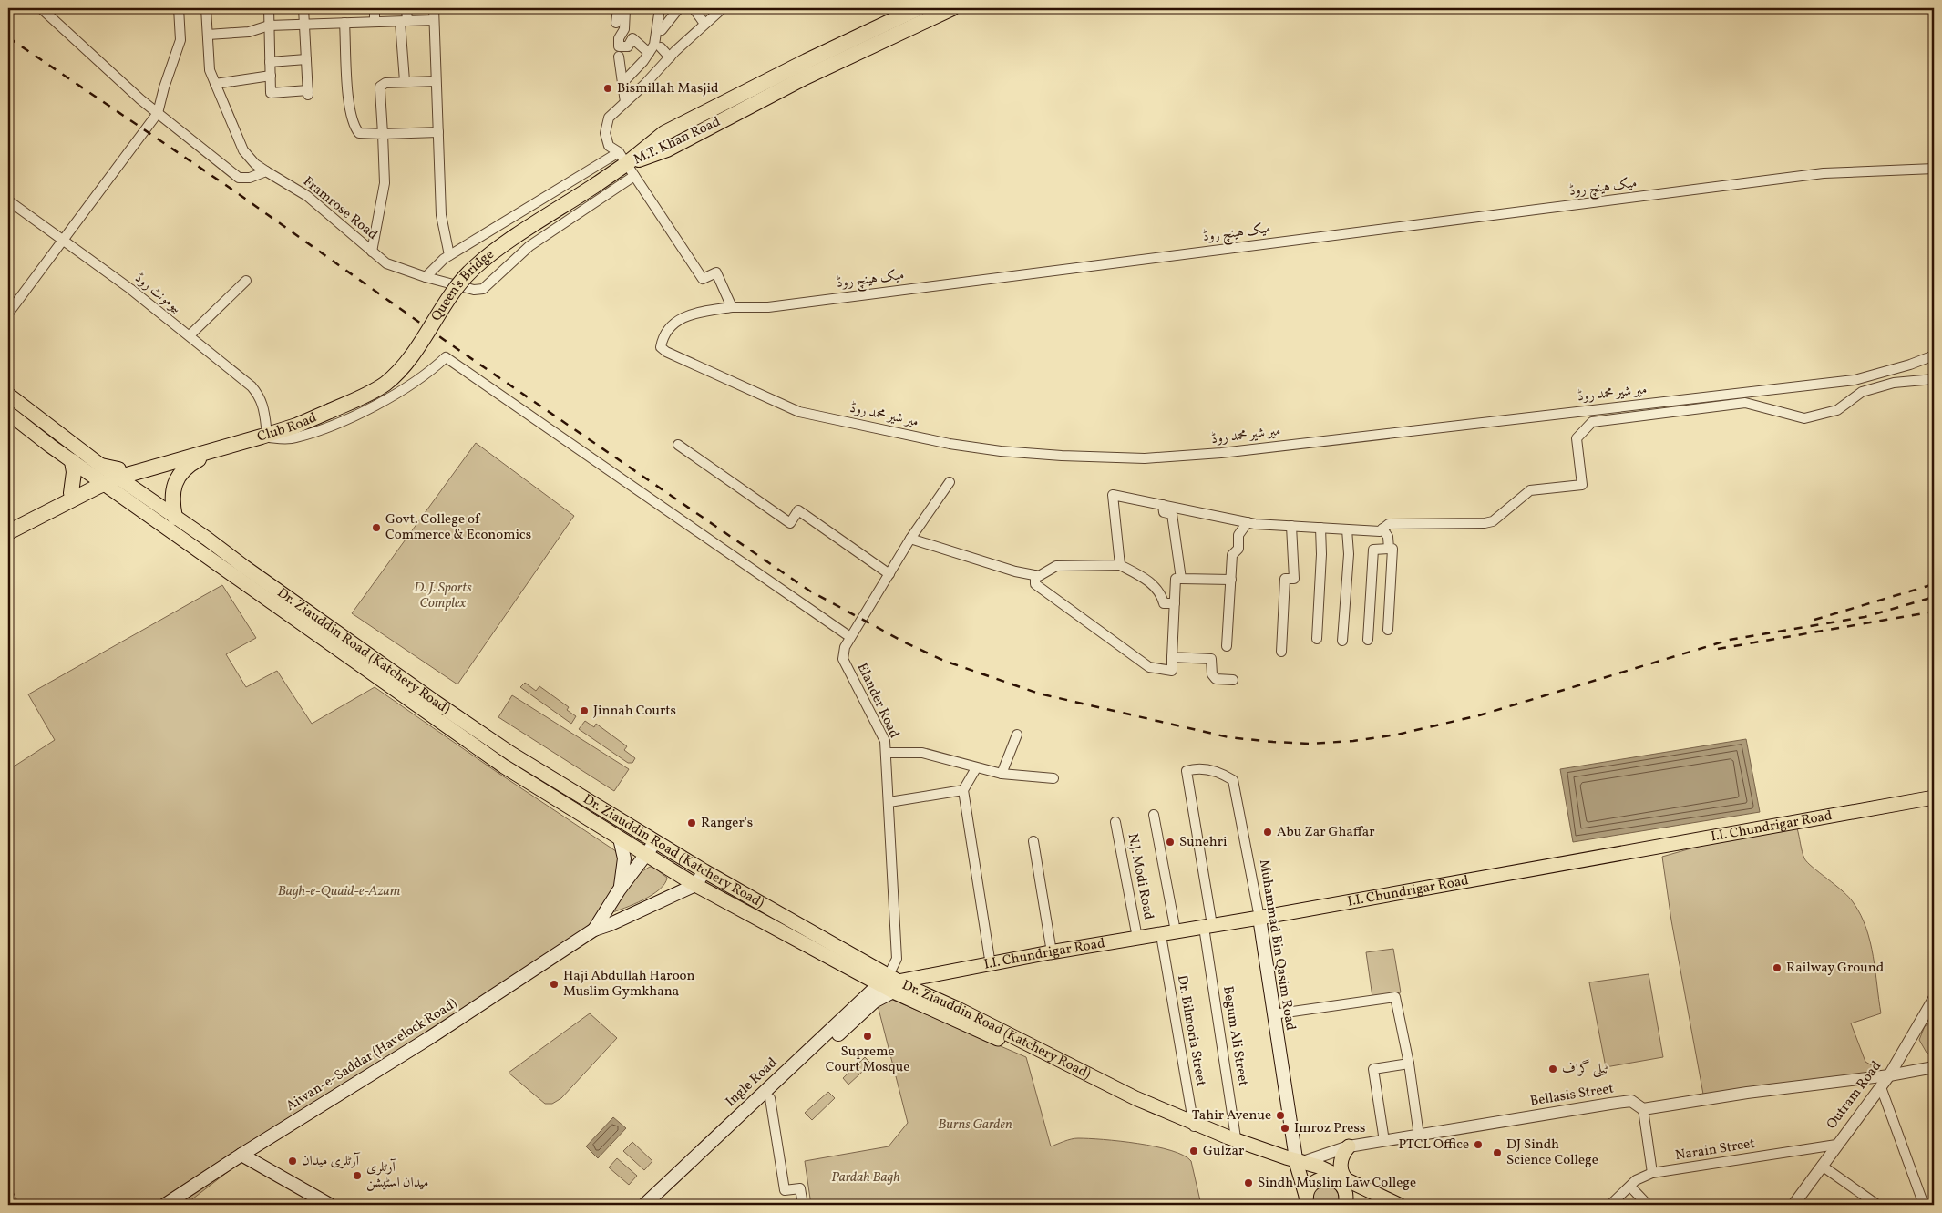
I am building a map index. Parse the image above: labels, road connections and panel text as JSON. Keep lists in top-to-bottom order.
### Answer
{
  "streets": {
    "highway": ["M.T. Khan Road", "Queen's Bridge", "Club Road"],
    "main road": [
      "Dr. Ziauddin Road (Katchery Road)",
      "I.I. Chundrigar Road",
      "Muhammad Bin Qasim Road",
      "Aiwan-e-Saddar (Havelock Road)",
      "Ingle Road"
    ],
    "street": [
      "میک ہینچ روڈ",
      "Framrose Road",
      "بیومونٹ روڈ",
      "میر شیر محمد روڈ",
      "Elander Road",
      "N.J. Modi Road",
      "Dr. Bilmoria Street",
      "Begum Ali Street",
      "Bellasis Street",
      "Outram Road",
      "Narain Street"
    ]
  },
  "crossings": [
    ["M.T. Khan Road", "Framrose Road"],
    ["M.T. Khan Road", "Queen's Bridge"],
    ["میک ہینچ روڈ", "میر شیر محمد روڈ"],
    ["Framrose Road", "Queen's Bridge"],
    ["Queen's Bridge", "Club Road"],
    ["بیومونٹ روڈ", "Club Road"],
    ["Club Road", "Dr. Ziauddin Road (Katchery Road)"],
    ["Dr. Ziauddin Road (Katchery Road)", "Elander Road"],
    ["Dr. Ziauddin Road (Katchery Road)", "I.I. Chundrigar Road"],
    ["Dr. Ziauddin Road (Katchery Road)", "Muhammad Bin Qasim Road"],
    ["Dr. Ziauddin Road (Katchery Road)", "Dr. Bilmoria Street"],
    ["Dr. Ziauddin Road (Katchery Road)", "Begum Ali Street"],
    ["Dr. Ziauddin Road (Katchery Road)", "Aiwan-e-Saddar (Havelock Road)"],
    ["Dr. Ziauddin Road (Katchery Road)", "Ingle Road"],
    ["Dr. Ziauddin Road (Katchery Road)", "Bellasis Street"],
    ["Elander Road", "I.I. Chundrigar Road"],
    ["Elander Road", "Ingle Road"],
    ["I.I. Chundrigar Road", "N.J. Modi Road"],
    ["I.I. Chundrigar Road", "Muhammad Bin Qasim Road"],
    ["I.I. Chundrigar Road", "Dr. Bilmoria Street"],
    ["I.I. Chundrigar Road", "Begum Ali Street"],
    ["I.I. Chundrigar Road", "Ingle Road"],
    ["Muhammad Bin Qasim Road", "Begum Ali Street"],
    ["Muhammad Bin Qasim Road", "Bellasis Street"],
    ["Bellasis Street", "Outram Road"],
    ["Outram Road", "Narain Street"]
  ],
  "parks": [
    "D. J. Sports Complex",
    "Bagh-e-Quaid-e-Azam",
    "Burns Garden",
    "Pardah Bagh"
  ],
  "places": [
    "Bismillah Masjid",
    "Govt. College of Commerce & Economics",
    "Jinnah Courts",
    "Ranger's",
    "Abu Zar Ghaffar",
    "Sunehri",
    "Railway Ground",
    "Haji Abdullah Haroon Muslim Gymkhana",
    "Supreme Court Mosque",
    "ٹیلی گراف",
    "Tahir Avenue",
    "Imroz Press",
    "PTCL Office",
    "Gulzar",
    "DJ Sindh Science College",
    "آرٹلری میدان",
    "آرٹلری میدان اسٹیشن",
    "Sindh Muslim Law College"
  ]
}
